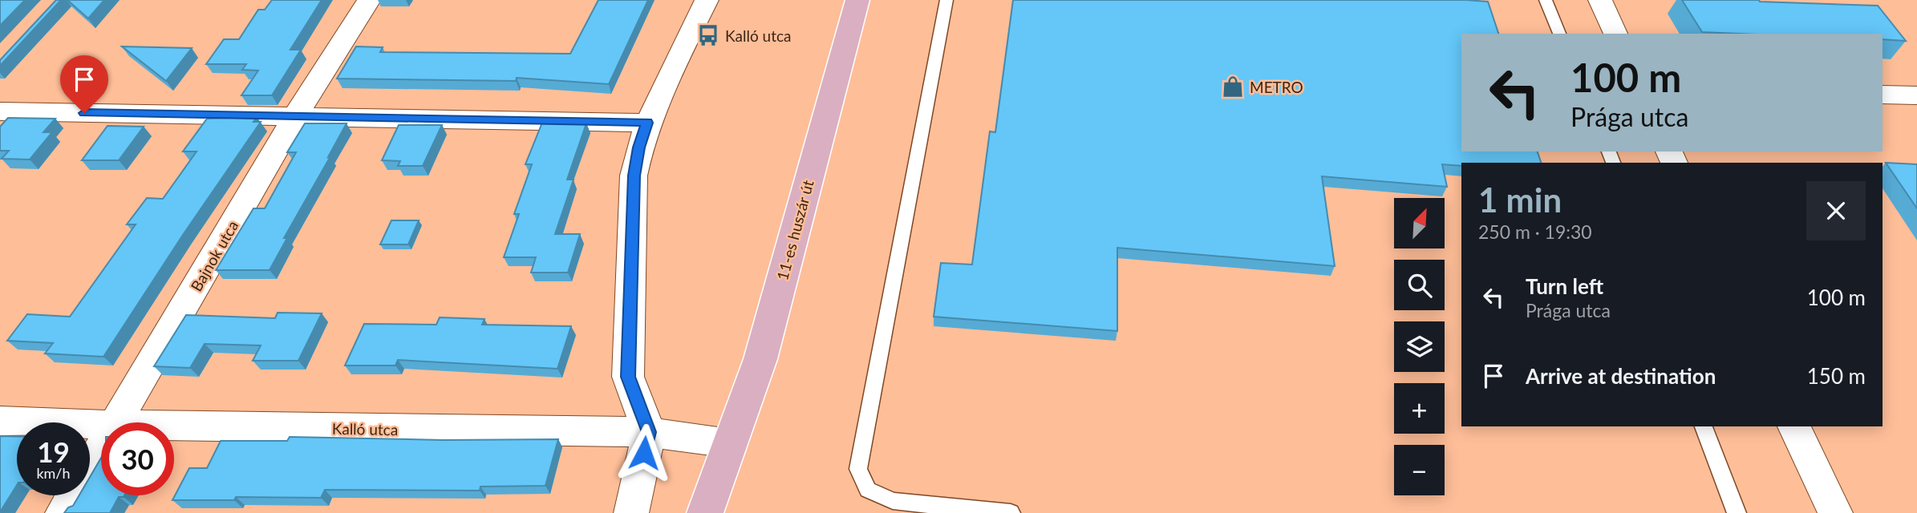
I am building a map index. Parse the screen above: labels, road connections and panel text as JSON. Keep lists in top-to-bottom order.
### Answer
{
  "streets": {
    "main road": ["11-es huszár út"],
    "street": ["Bajnok utca", "Kalló utca"]
  },
  "crossings": [
    ["11-es huszár út", "Kalló utca"]
  ],
  "places": {
    "bus stop": ["Kalló utca"],
    "shop": ["METRO"]
  },
  "north": "top right",
  "page": {
    "turn": ["100 m", "Prága utca"],
    "heading": ["1 min", "250 m · 19:30"],
    "map_buttons": ["+", "−"],
    "list": [
      {
        "name": "Turn left",
        "note": "Prága utca",
        "value": "100 m"
      },
      {
        "name": "Arrive at destination",
        "value": "150 m"
      }
    ],
    "speed": "19 km/h",
    "limit": "30"
  }
}
